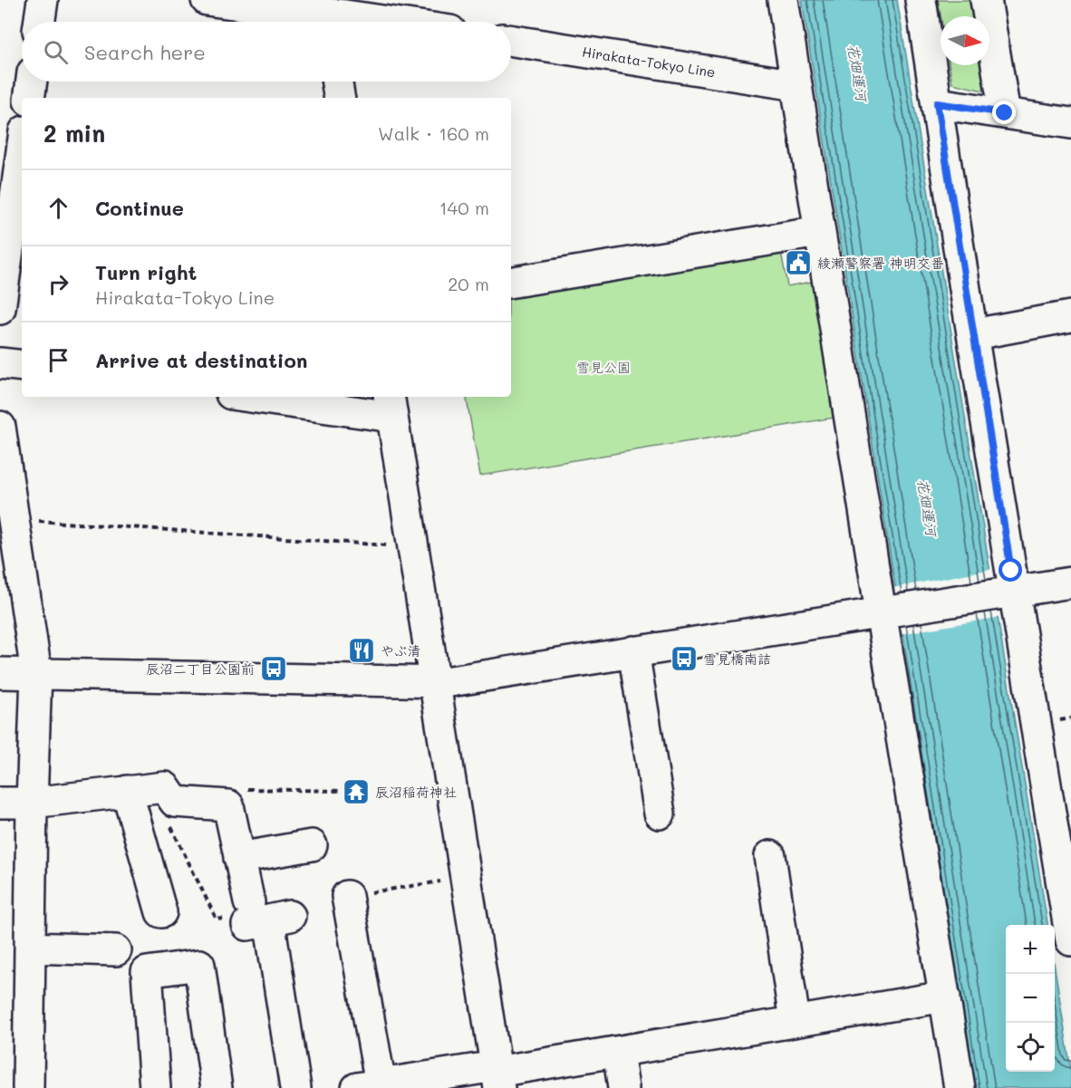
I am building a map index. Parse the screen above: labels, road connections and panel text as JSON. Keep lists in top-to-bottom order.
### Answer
{
  "streets": {
    "street": ["Hirakata-Tokyo Line"]
  },
  "water": ["花畑運河"],
  "parks": ["雪見公園"],
  "places": {
    "public building": ["綾瀬警察署 神明交番"],
    "restaurant": ["やぶ清"],
    "bus stop": ["雪見橋南詰", "辰沼二丁目公園前"],
    "temple": ["辰沼稲荷神社"]
  },
  "north": "right",
  "page": {
    "search": "Search here",
    "heading": ["2 min", "Walk · 160 m"],
    "list": [
      ["Continue", "140 m"],
      ["Turn right", "Hirakata-Tokyo Line", "20 m"],
      "Arrive at destination"
    ],
    "map_buttons": ["+", "−"]
  }
}
